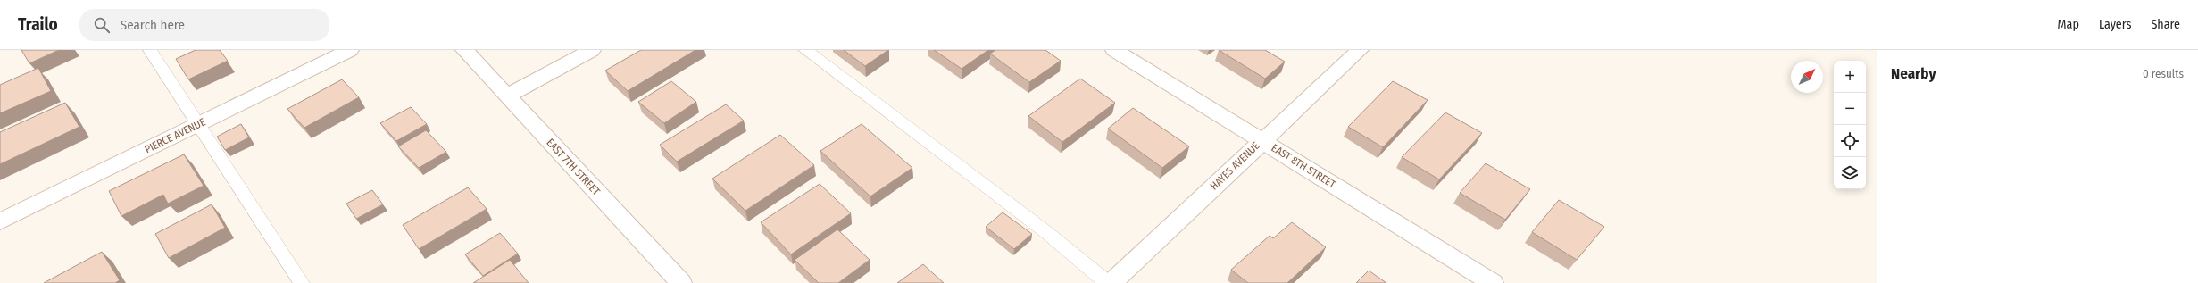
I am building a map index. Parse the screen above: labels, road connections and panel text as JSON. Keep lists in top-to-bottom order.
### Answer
{
  "streets": {
    "street": [
      "PIERCE AVENUE",
      "HAYES AVENUE",
      "EAST 8TH STREET",
      "EAST 7TH STREET"
    ]
  },
  "crossings": [
    ["HAYES AVENUE", "EAST 8TH STREET"]
  ],
  "north": "top right",
  "page": {
    "header": "Trailo",
    "search": "Search here",
    "nav": ["Map", "Layers", "Share"],
    "heading": ["Nearby", "0 results"],
    "map_buttons": ["+", "−"]
  }
}
